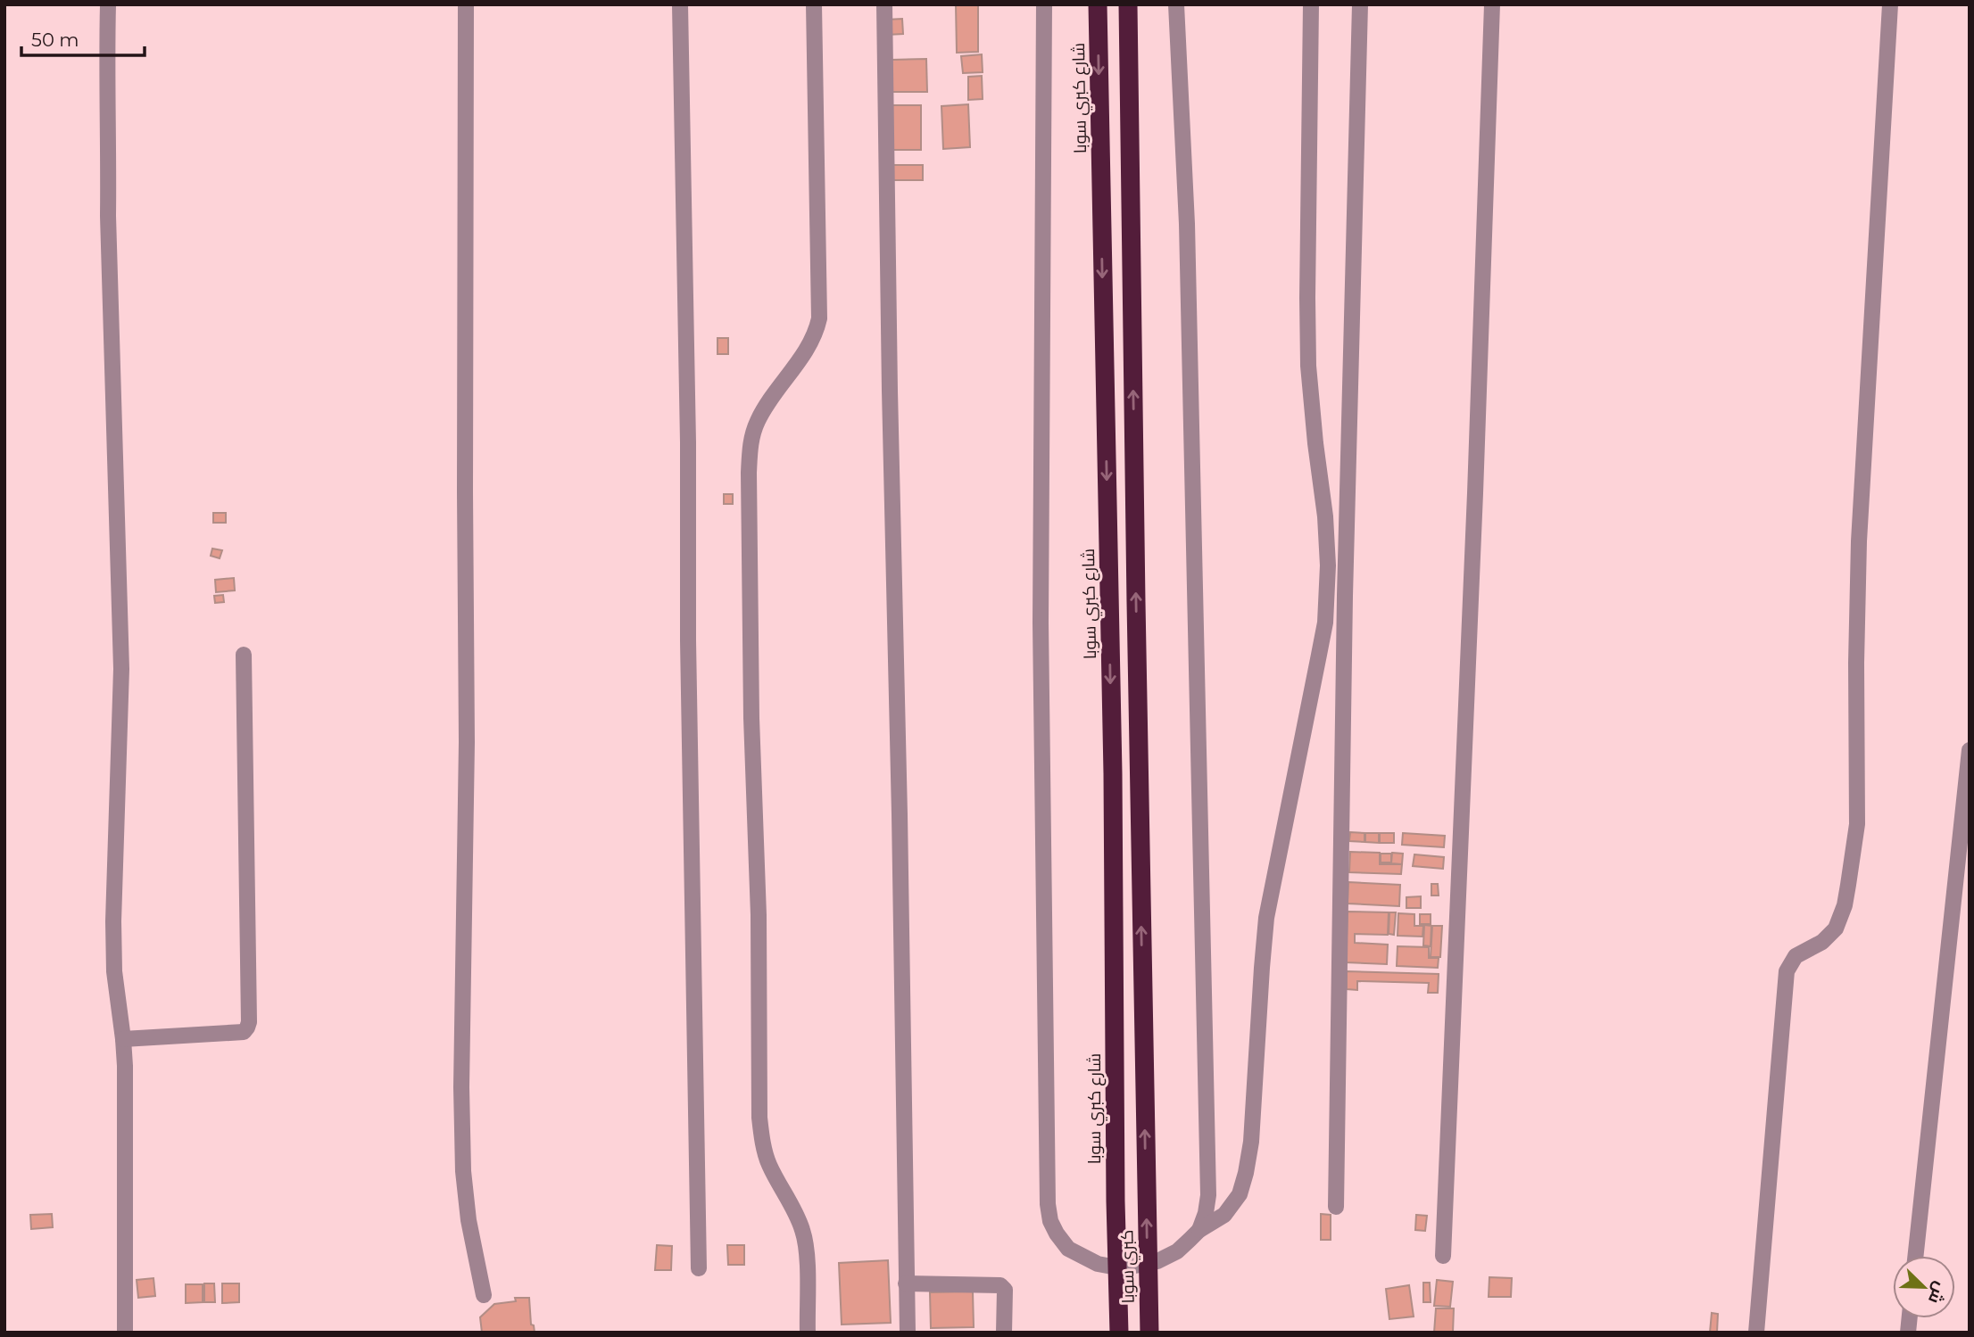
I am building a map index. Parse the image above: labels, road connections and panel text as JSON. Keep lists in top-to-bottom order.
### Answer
{
  "streets": {
    "highway": ["شارع كبري سوبا", "كبري سوبا"]
  },
  "crossings": [
    ["شارع كبري سوبا", "كبري سوبا"]
  ],
  "one_way": ["شارع كبري سوبا", "كبري سوبا"],
  "scale_bar": "50 m",
  "north": "bottom right"
}
